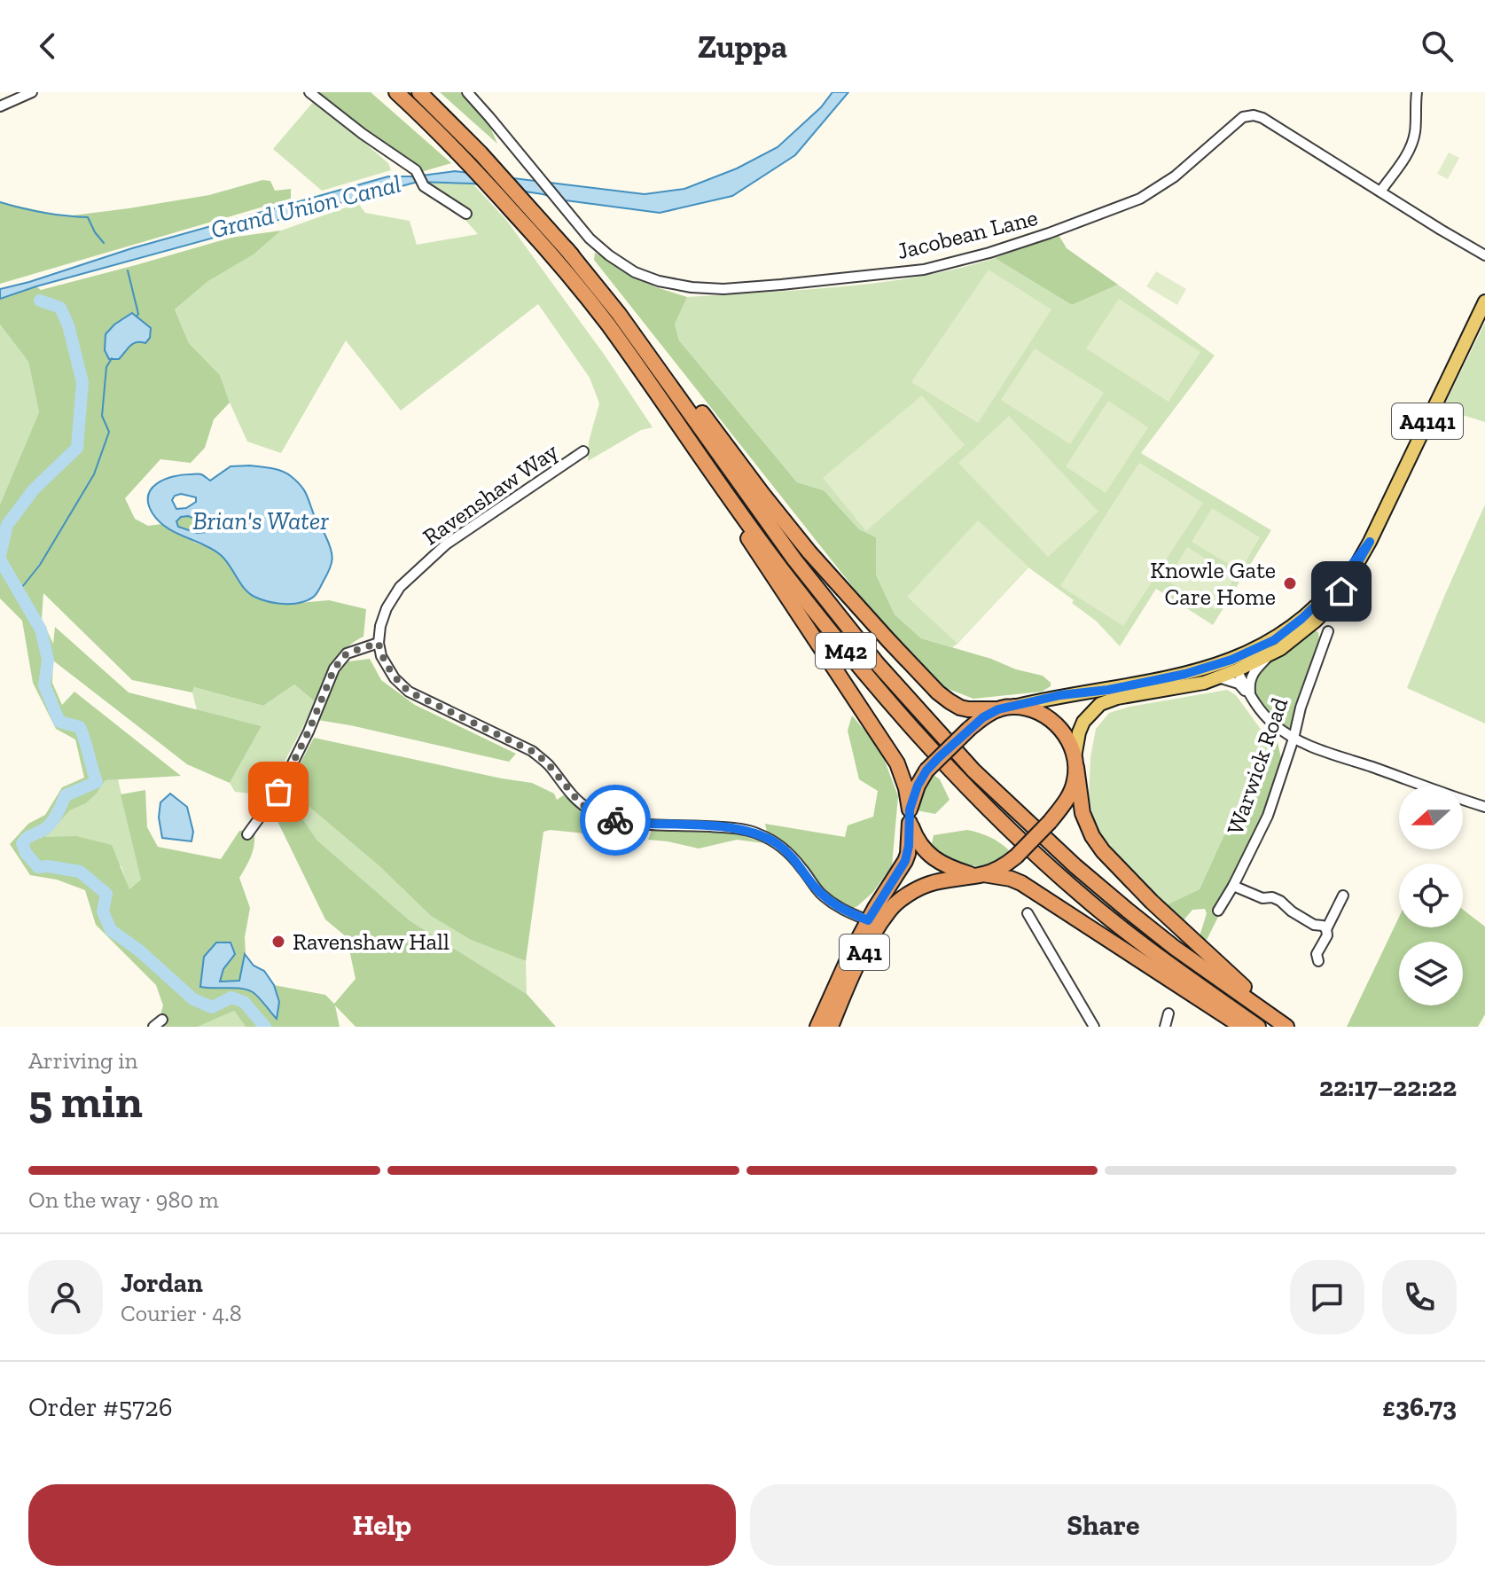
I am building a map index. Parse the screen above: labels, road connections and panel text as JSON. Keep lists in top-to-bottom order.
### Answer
{
  "streets": {
    "highway": ["M42", "A41"],
    "main road": ["A4141"],
    "street": ["Jacobean Lane", "Ravenshaw Way", "Warwick Road"]
  },
  "crossings": [
    ["A4141", "A41"]
  ],
  "water": ["Grand Union Canal", "Brian's Water"],
  "places": ["Knowle Gate Care Home", "Ravenshaw Hall"],
  "north": "left",
  "page": {
    "header": "Zuppa",
    "heading": ["5 min", "Arriving in", "22:17–22:22"],
    "panel": [
      "Jordan",
      "Courier · 4.8",
      "Order #5726",
      "£36.73"
    ],
    "bar": "On the way · 980 m",
    "buttons": ["Help", "Share"]
  }
}
